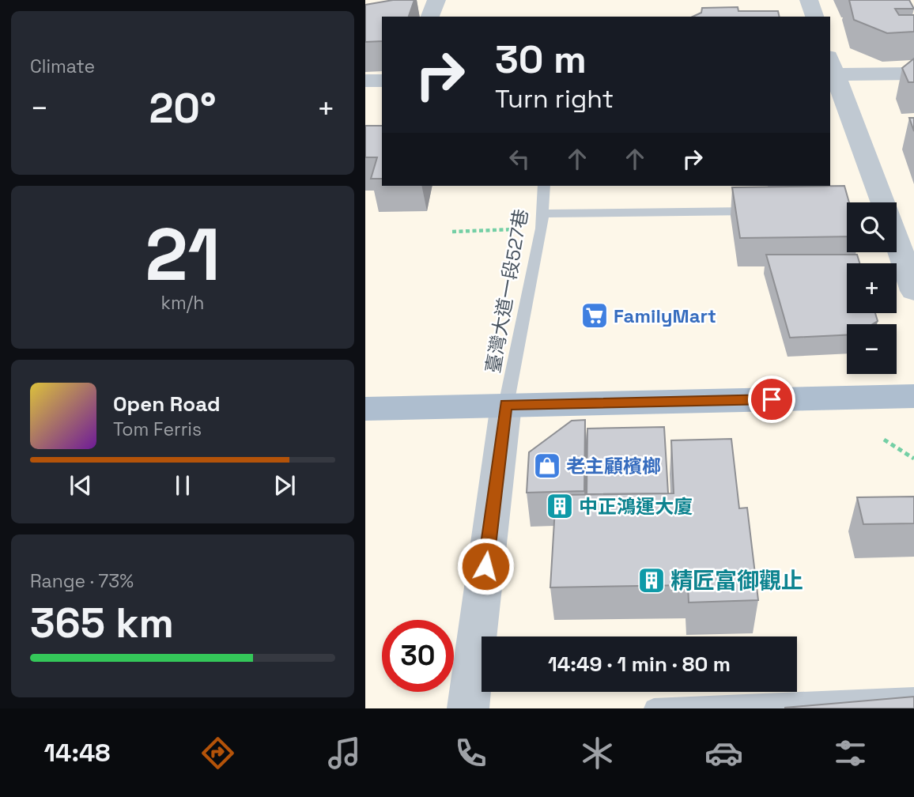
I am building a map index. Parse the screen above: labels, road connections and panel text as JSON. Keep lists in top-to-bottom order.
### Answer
{
  "streets": {
    "lane": ["臺灣大道一段527巷"]
  },
  "places": {
    "supermarket": ["FamilyMart"],
    "shop": ["老主顧檳榔"],
    "building": ["中正鴻運大廈", "精匠富御觀止"]
  },
  "page": {
    "tile": [
      "Climate",
      ["21", "km/h"],
      ["Range · 73%", "365 km"]
    ],
    "turn": ["30 m", "Turn right"],
    "heat": ["−", "20°", "+"],
    "map_buttons": ["+", "−"],
    "song": ["Open Road", "Tom Ferris"],
    "limit": "30",
    "trip": "14:49 · 1 min · 80 m",
    "tabs": "14:48"
  }
}
